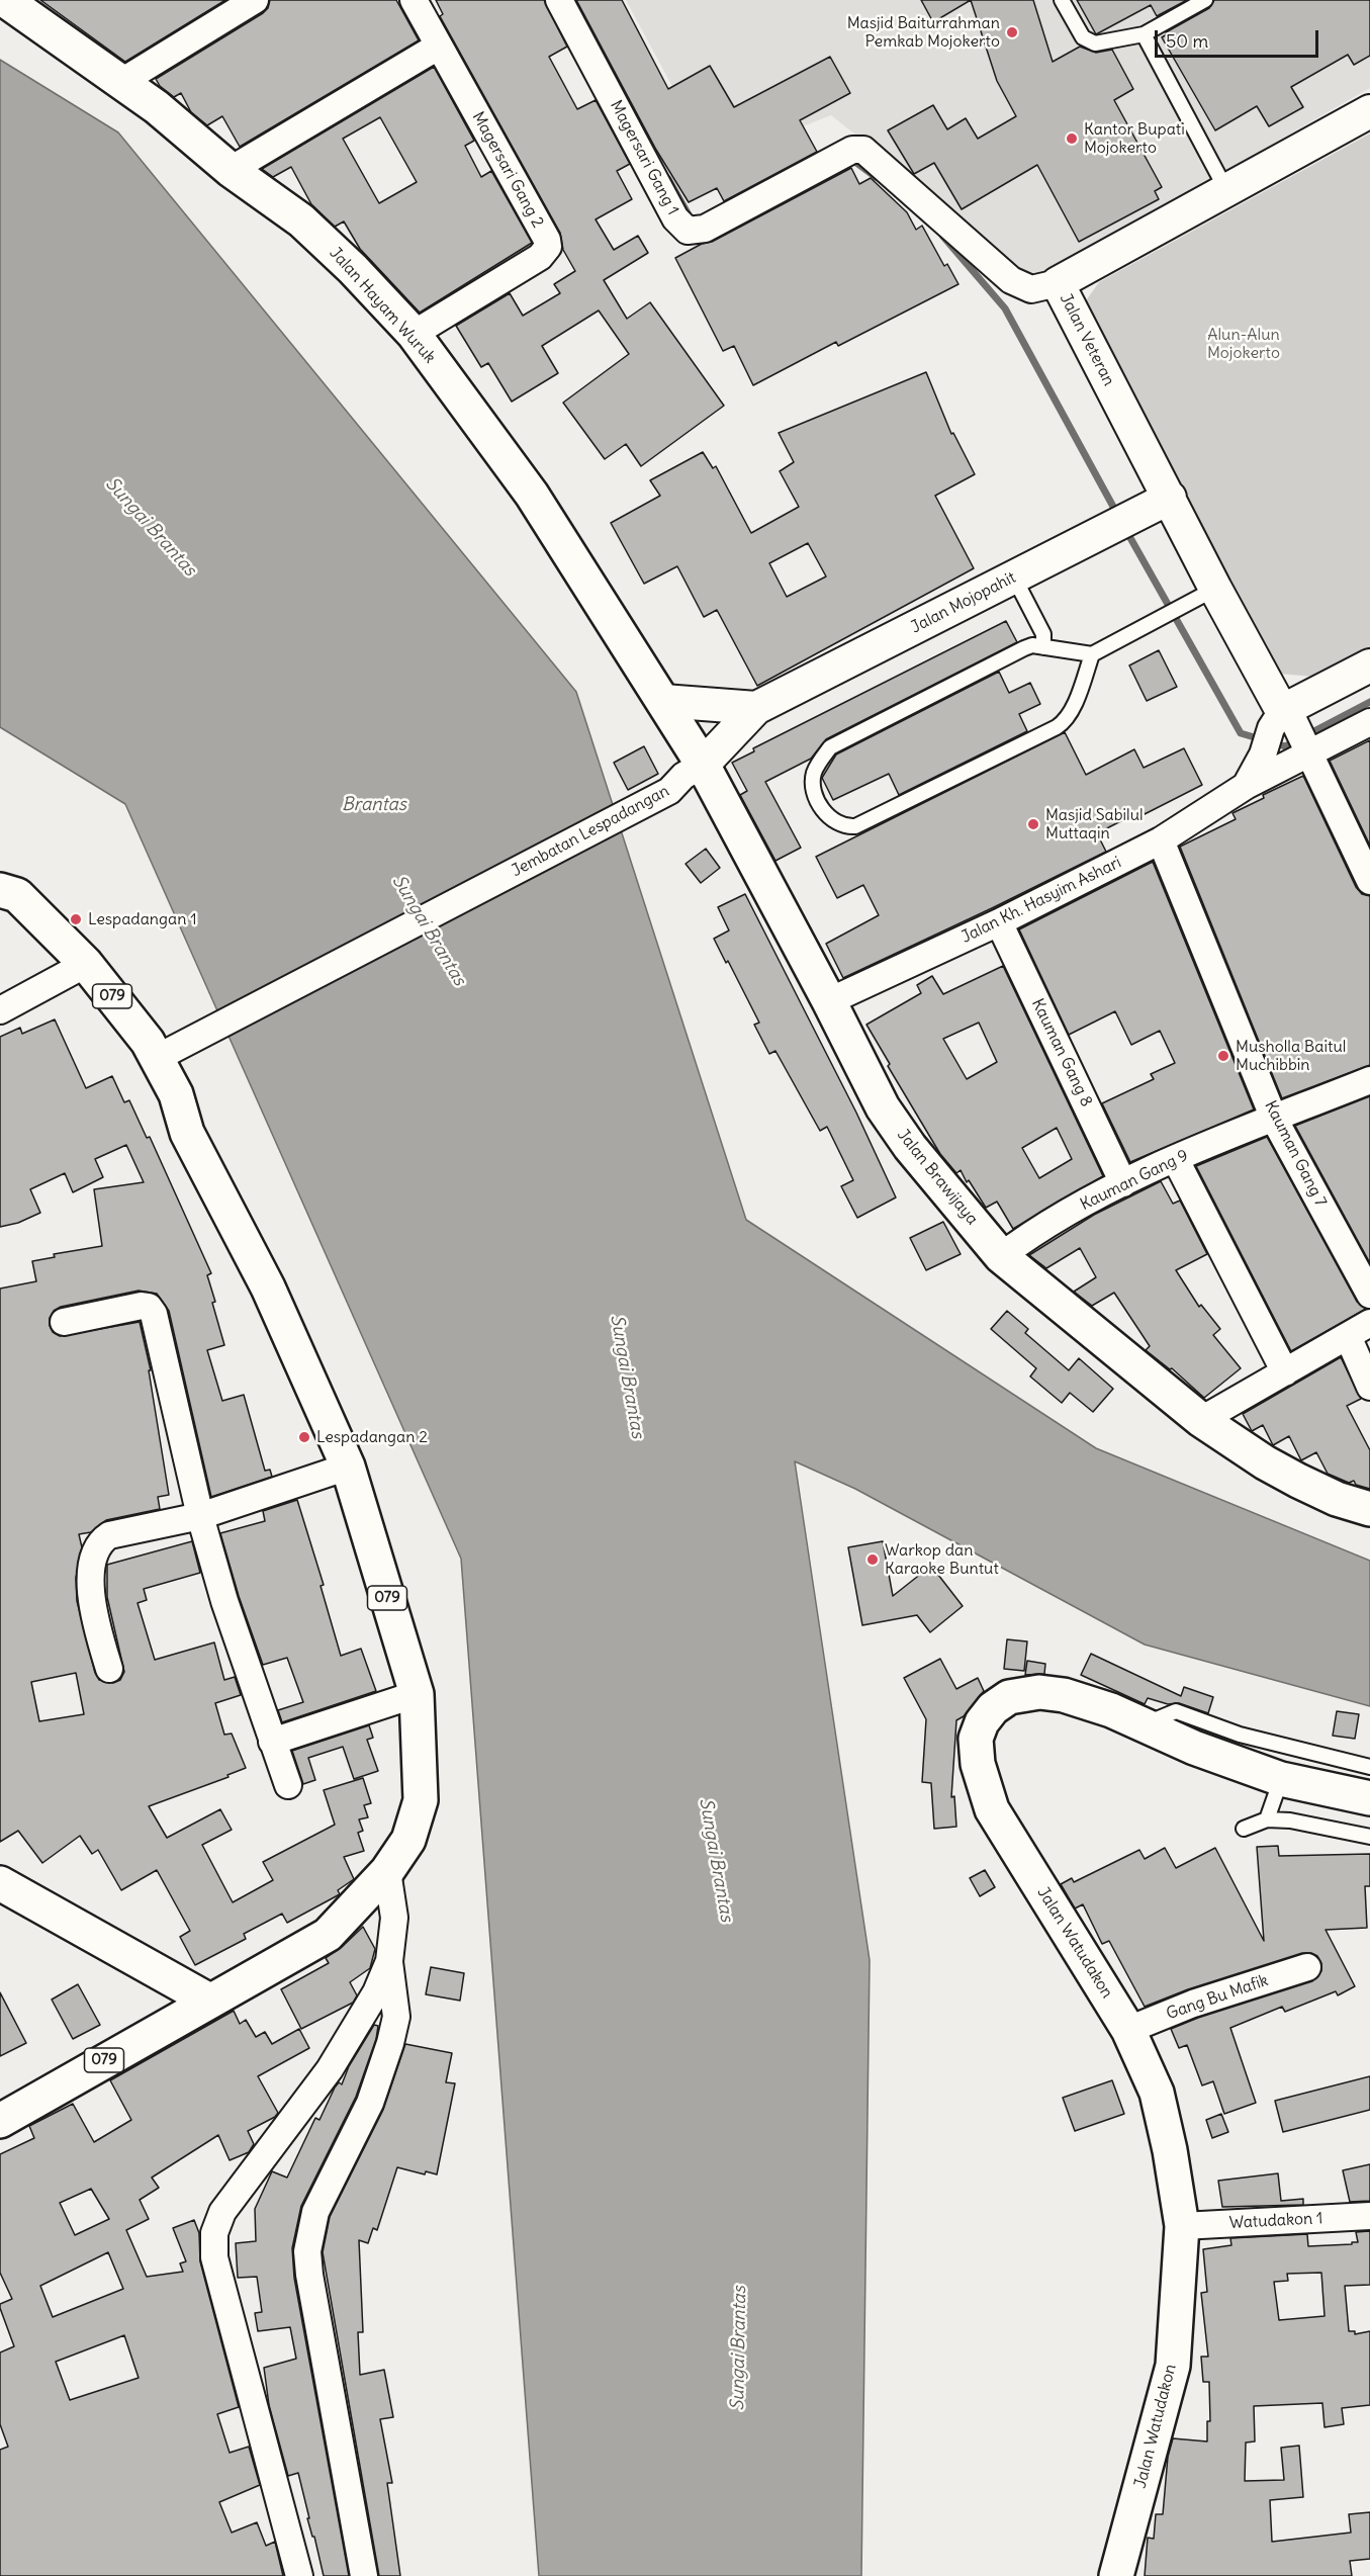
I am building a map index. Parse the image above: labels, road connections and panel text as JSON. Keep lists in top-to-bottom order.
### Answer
{
  "streets": {
    "main road": [
      "Jalan Hayam Wuruk",
      "079",
      "Jalan Brawijaya",
      "Jalan Watudakon"
    ],
    "street": [
      "Magersari Gang 1",
      "Magersari Gang 2",
      "Jalan Veteran",
      "Jalan Mojopahit",
      "Jembatan Lespadangan",
      "Jalan Kh. Hasyim Ashari",
      "Kauman Gang 8",
      "Kauman Gang 7",
      "Kauman Gang 9",
      "Gang Bu Mafik",
      "Watudakon 1"
    ]
  },
  "crossings": [
    ["Magersari Gang 1", "Jalan Veteran"],
    ["Magersari Gang 2", "Jalan Hayam Wuruk"],
    ["Jalan Hayam Wuruk", "Jalan Brawijaya"],
    ["Jalan Veteran", "Jalan Mojopahit"],
    ["Jalan Veteran", "Jalan Kh. Hasyim Ashari"],
    ["Jalan Mojopahit", "Jembatan Lespadangan"],
    ["Jalan Mojopahit", "Jalan Brawijaya"],
    ["Jembatan Lespadangan", "079"],
    ["Jembatan Lespadangan", "Jalan Brawijaya"],
    ["Jalan Kh. Hasyim Ashari", "Kauman Gang 8"],
    ["Jalan Kh. Hasyim Ashari", "Kauman Gang 7"],
    ["Jalan Kh. Hasyim Ashari", "Jalan Brawijaya"],
    ["Kauman Gang 8", "Kauman Gang 9"],
    ["Kauman Gang 7", "Kauman Gang 9"],
    ["Jalan Brawijaya", "Kauman Gang 9"],
    ["Jalan Watudakon", "Gang Bu Mafik"],
    ["Jalan Watudakon", "Watudakon 1"]
  ],
  "water": ["Sungai Brantas", "Brantas"],
  "parks": ["Alun-Alun Mojokerto"],
  "places": [
    "Masjid Baiturrahman Pemkab Mojokerto",
    "Kantor Bupati Mojokerto",
    "Masjid Sabilul Muttaqin",
    "Lespadangan 1",
    "Musholla Baitul Muchibbin",
    "Lespadangan 2",
    "Warkop dan Karaoke Buntut"
  ],
  "scale_bar": "50 m"
}
